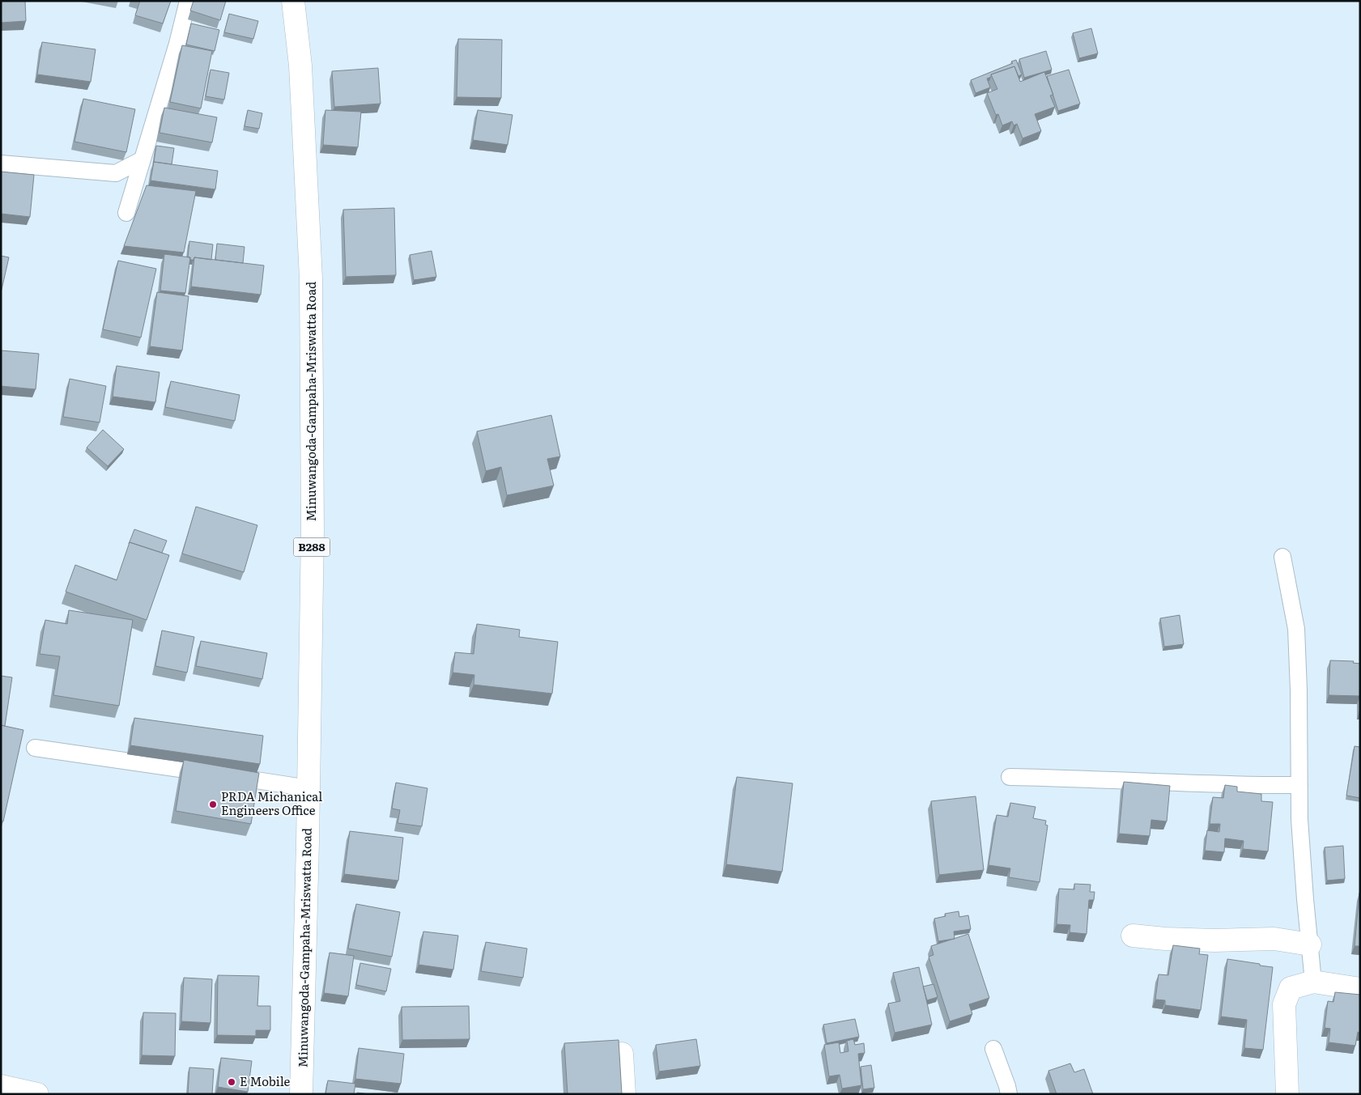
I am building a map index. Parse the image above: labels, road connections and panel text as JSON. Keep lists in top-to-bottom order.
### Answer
{
  "streets": {
    "main road": ["Minuwangoda-Gampaha-Mriswatta Road", "B288"]
  },
  "places": ["PRDA Michanical Engineers Office", "E Mobile"]
}
